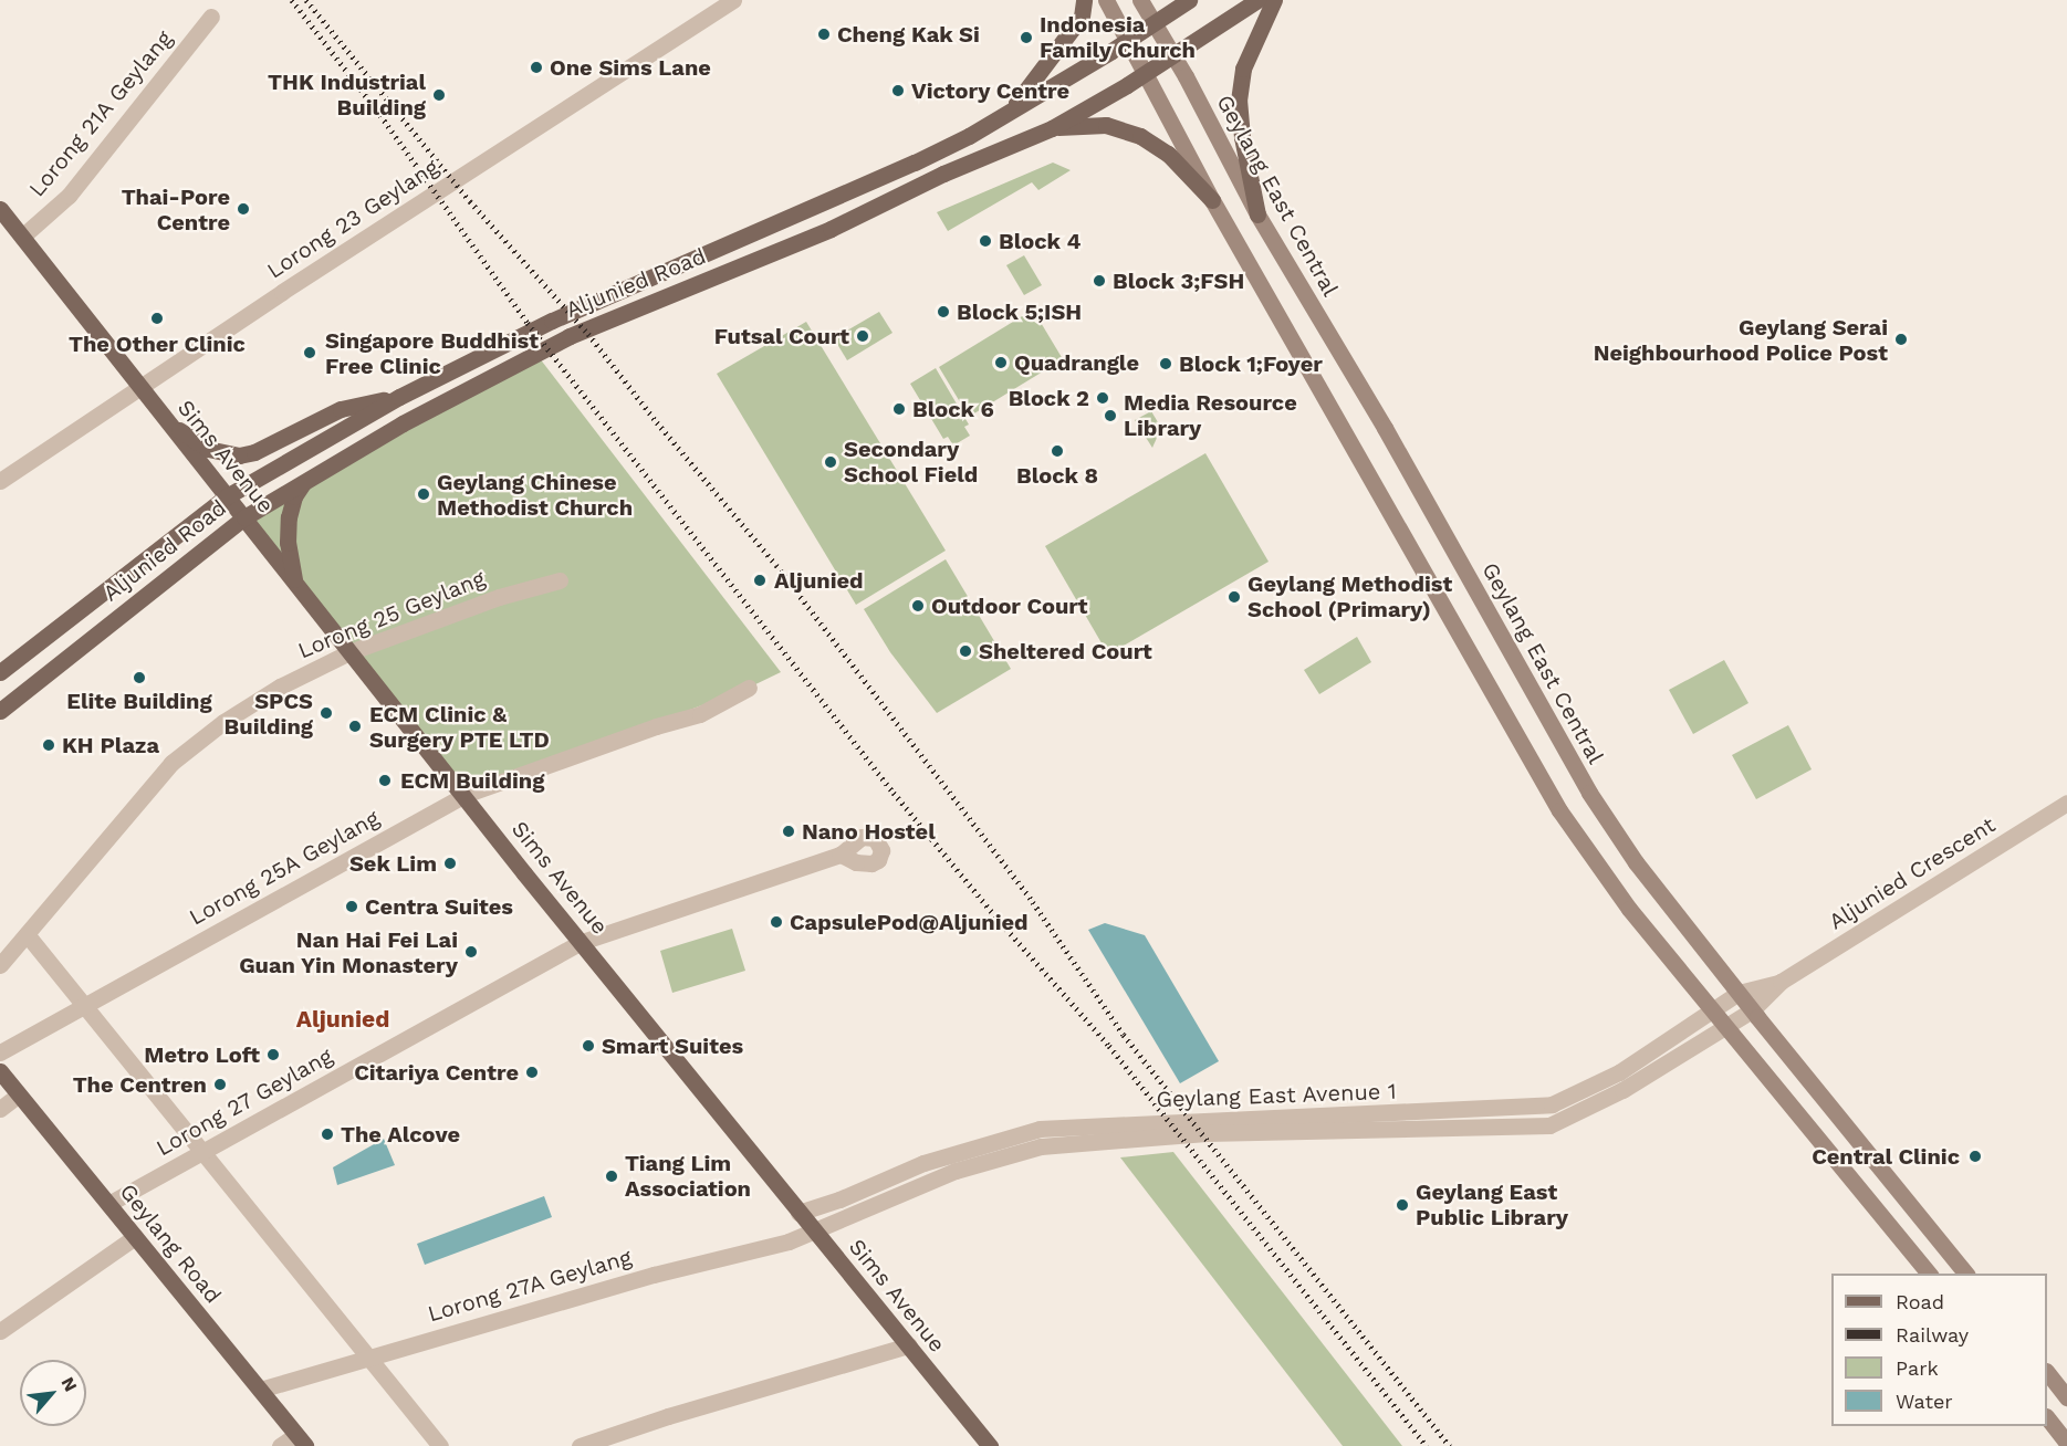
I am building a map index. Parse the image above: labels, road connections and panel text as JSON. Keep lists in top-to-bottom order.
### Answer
{
  "streets": {
    "main road": [
      "Geylang East Central",
      "Aljunied Road",
      "Sims Avenue",
      "Geylang Road"
    ],
    "street": [
      "Lorong 21A Geylang",
      "Lorong 23 Geylang",
      "Lorong 25 Geylang",
      "Lorong 25A Geylang",
      "Aljunied Crescent",
      "Geylang East Avenue 1",
      "Lorong 27 Geylang",
      "Lorong 27A Geylang"
    ]
  },
  "crossings": [
    ["Lorong 21A Geylang", "Sims Avenue"],
    ["Geylang East Central", "Aljunied Road"],
    ["Geylang East Central", "Aljunied Crescent"],
    ["Geylang East Central", "Geylang East Avenue 1"],
    ["Lorong 23 Geylang", "Sims Avenue"],
    ["Aljunied Road", "Sims Avenue"],
    ["Sims Avenue", "Lorong 25 Geylang"],
    ["Sims Avenue", "Lorong 25A Geylang"],
    ["Sims Avenue", "Geylang East Avenue 1"],
    ["Sims Avenue", "Lorong 27 Geylang"],
    ["Sims Avenue", "Lorong 27A Geylang"],
    ["Aljunied Crescent", "Geylang East Avenue 1"],
    ["Geylang East Avenue 1", "Lorong 27A Geylang"],
    ["Lorong 27 Geylang", "Geylang Road"],
    ["Geylang Road", "Lorong 27A Geylang"]
  ],
  "districts": ["Aljunied"],
  "places": [
    "Cheng Kak Si",
    "Indonesia Family Church",
    "One Sims Lane",
    "Victory Centre",
    "THK Industrial Building",
    "Thai-Pore Centre",
    "Block 4",
    "Block 3;FSH",
    "Block 5;ISH",
    "The Other Clinic",
    "Futsal Court",
    "Geylang Serai Neighbourhood Police Post",
    "Singapore Buddhist Free Clinic",
    "Quadrangle",
    "Block 1;Foyer",
    "Block 2",
    "Block 6",
    "Media Resource Library",
    "Block 8",
    "Secondary School Field",
    "Geylang Chinese Methodist Church",
    "Aljunied",
    "Geylang Methodist School (Primary)",
    "Outdoor Court",
    "Sheltered Court",
    "Elite Building",
    "SPCS Building",
    "ECM Clinic & Surgery PTE LTD",
    "KH Plaza",
    "ECM Building",
    "Nano Hostel",
    "Sek Lim",
    "Centra Suites",
    "CapsulePod@Aljunied",
    "Nan Hai Fei Lai Guan Yin Monastery",
    "Smart Suites",
    "Metro Loft",
    "Citariya Centre",
    "The Centren",
    "The Alcove",
    "Central Clinic",
    "Tiang Lim Association",
    "Geylang East Public Library"
  ],
  "legend": [
    "Road",
    "Railway",
    "Park",
    "Water"
  ],
  "north": "top right"
}
